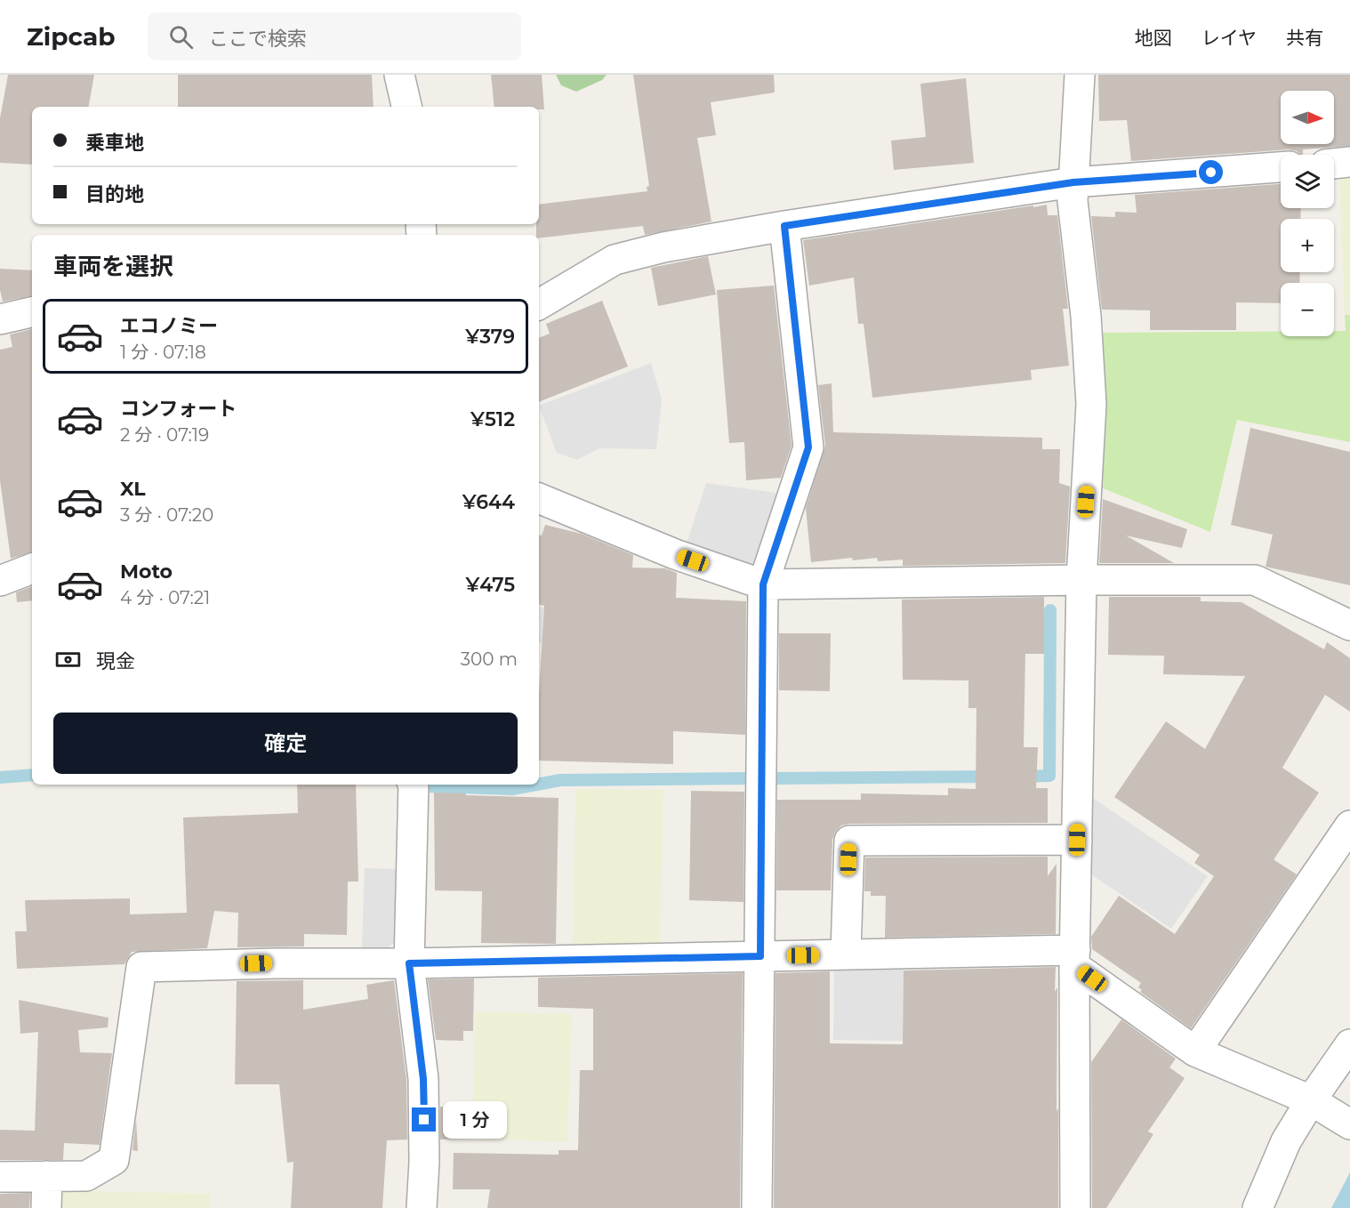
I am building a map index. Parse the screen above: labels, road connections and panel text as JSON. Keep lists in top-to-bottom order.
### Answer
{
  "north": "right",
  "page": {
    "header": "Zipcab",
    "search": "ここで検索",
    "nav": ["地図", "レイヤ", "共有"],
    "map_buttons": ["+", "−"],
    "banner": ["乗車地", "目的地"],
    "heading": "車両を選択",
    "list": [
      {
        "name": "エコノミー",
        "note": "1 分 · 07:18",
        "value": "¥379"
      },
      {
        "name": "コンフォート",
        "note": "2 分 · 07:19",
        "value": "¥512"
      },
      {
        "name": "XL",
        "note": "3 分 · 07:20",
        "value": "¥644"
      },
      {
        "name": "Moto",
        "note": "4 分 · 07:21",
        "value": "¥475"
      }
    ],
    "pay": ["現金", "300 m"],
    "buttons": "確定",
    "bubble": "1 分"
  }
}
